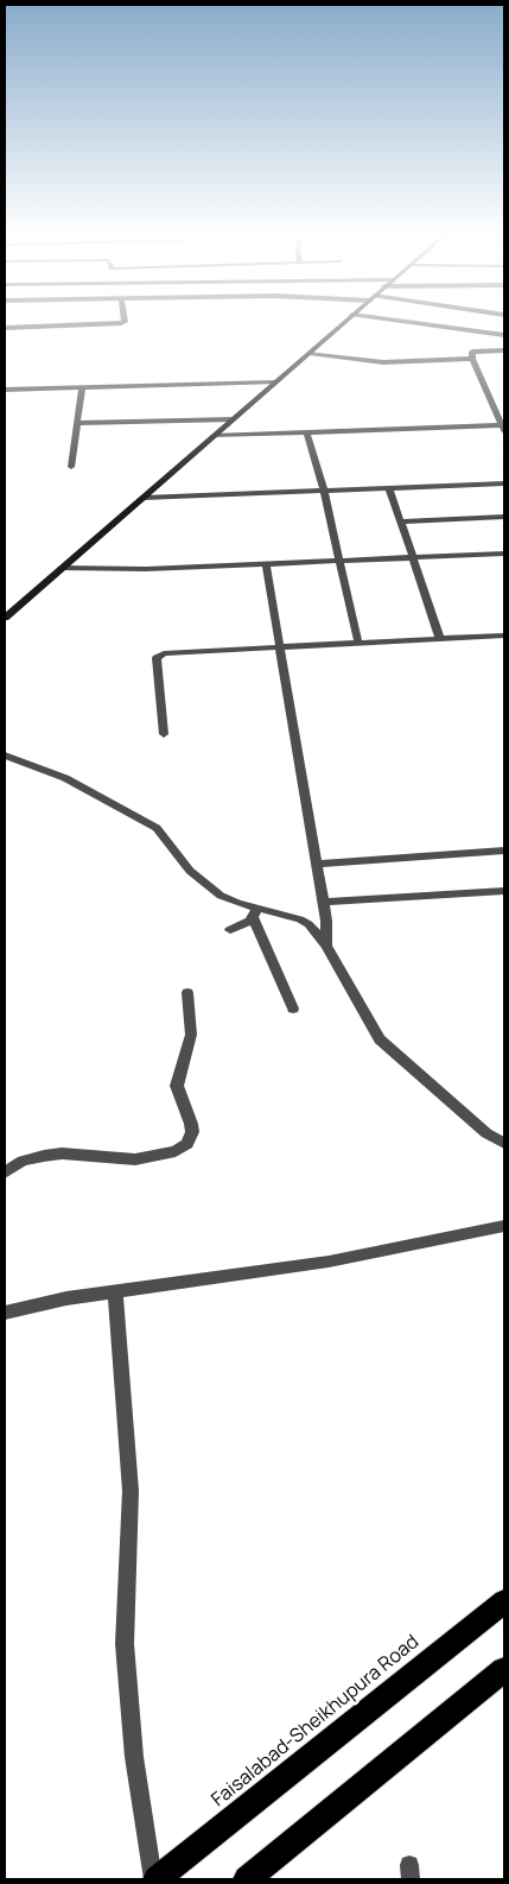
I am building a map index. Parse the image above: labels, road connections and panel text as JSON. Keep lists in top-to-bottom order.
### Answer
{
  "streets": {
    "highway": ["Faisalabad-Sheikhupura Road"]
  }
}
